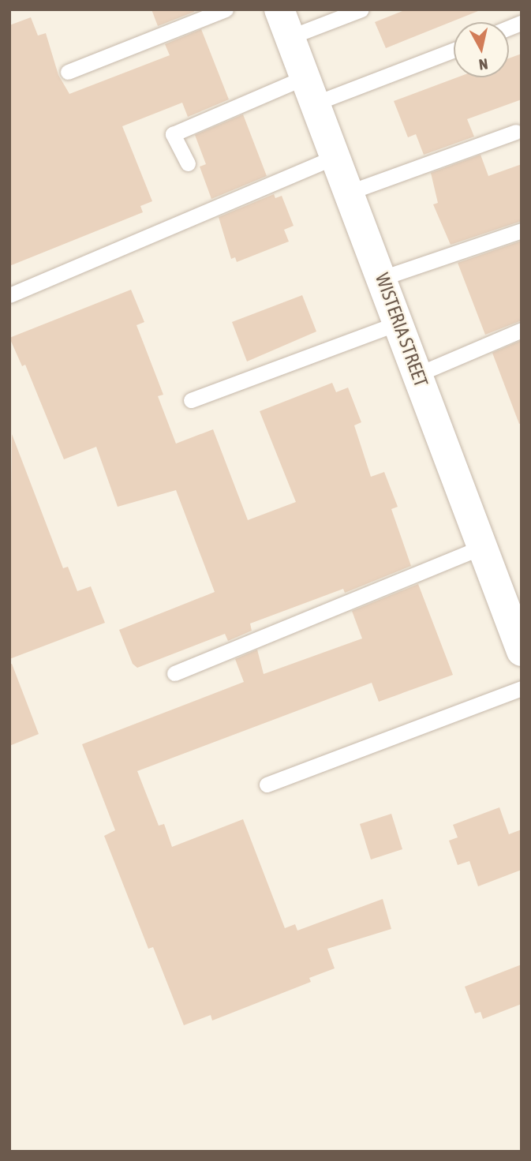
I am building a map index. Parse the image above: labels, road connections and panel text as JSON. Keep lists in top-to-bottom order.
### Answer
{
  "streets": {
    "street": ["WISTERIA STREET"]
  },
  "north": "bottom"
}
